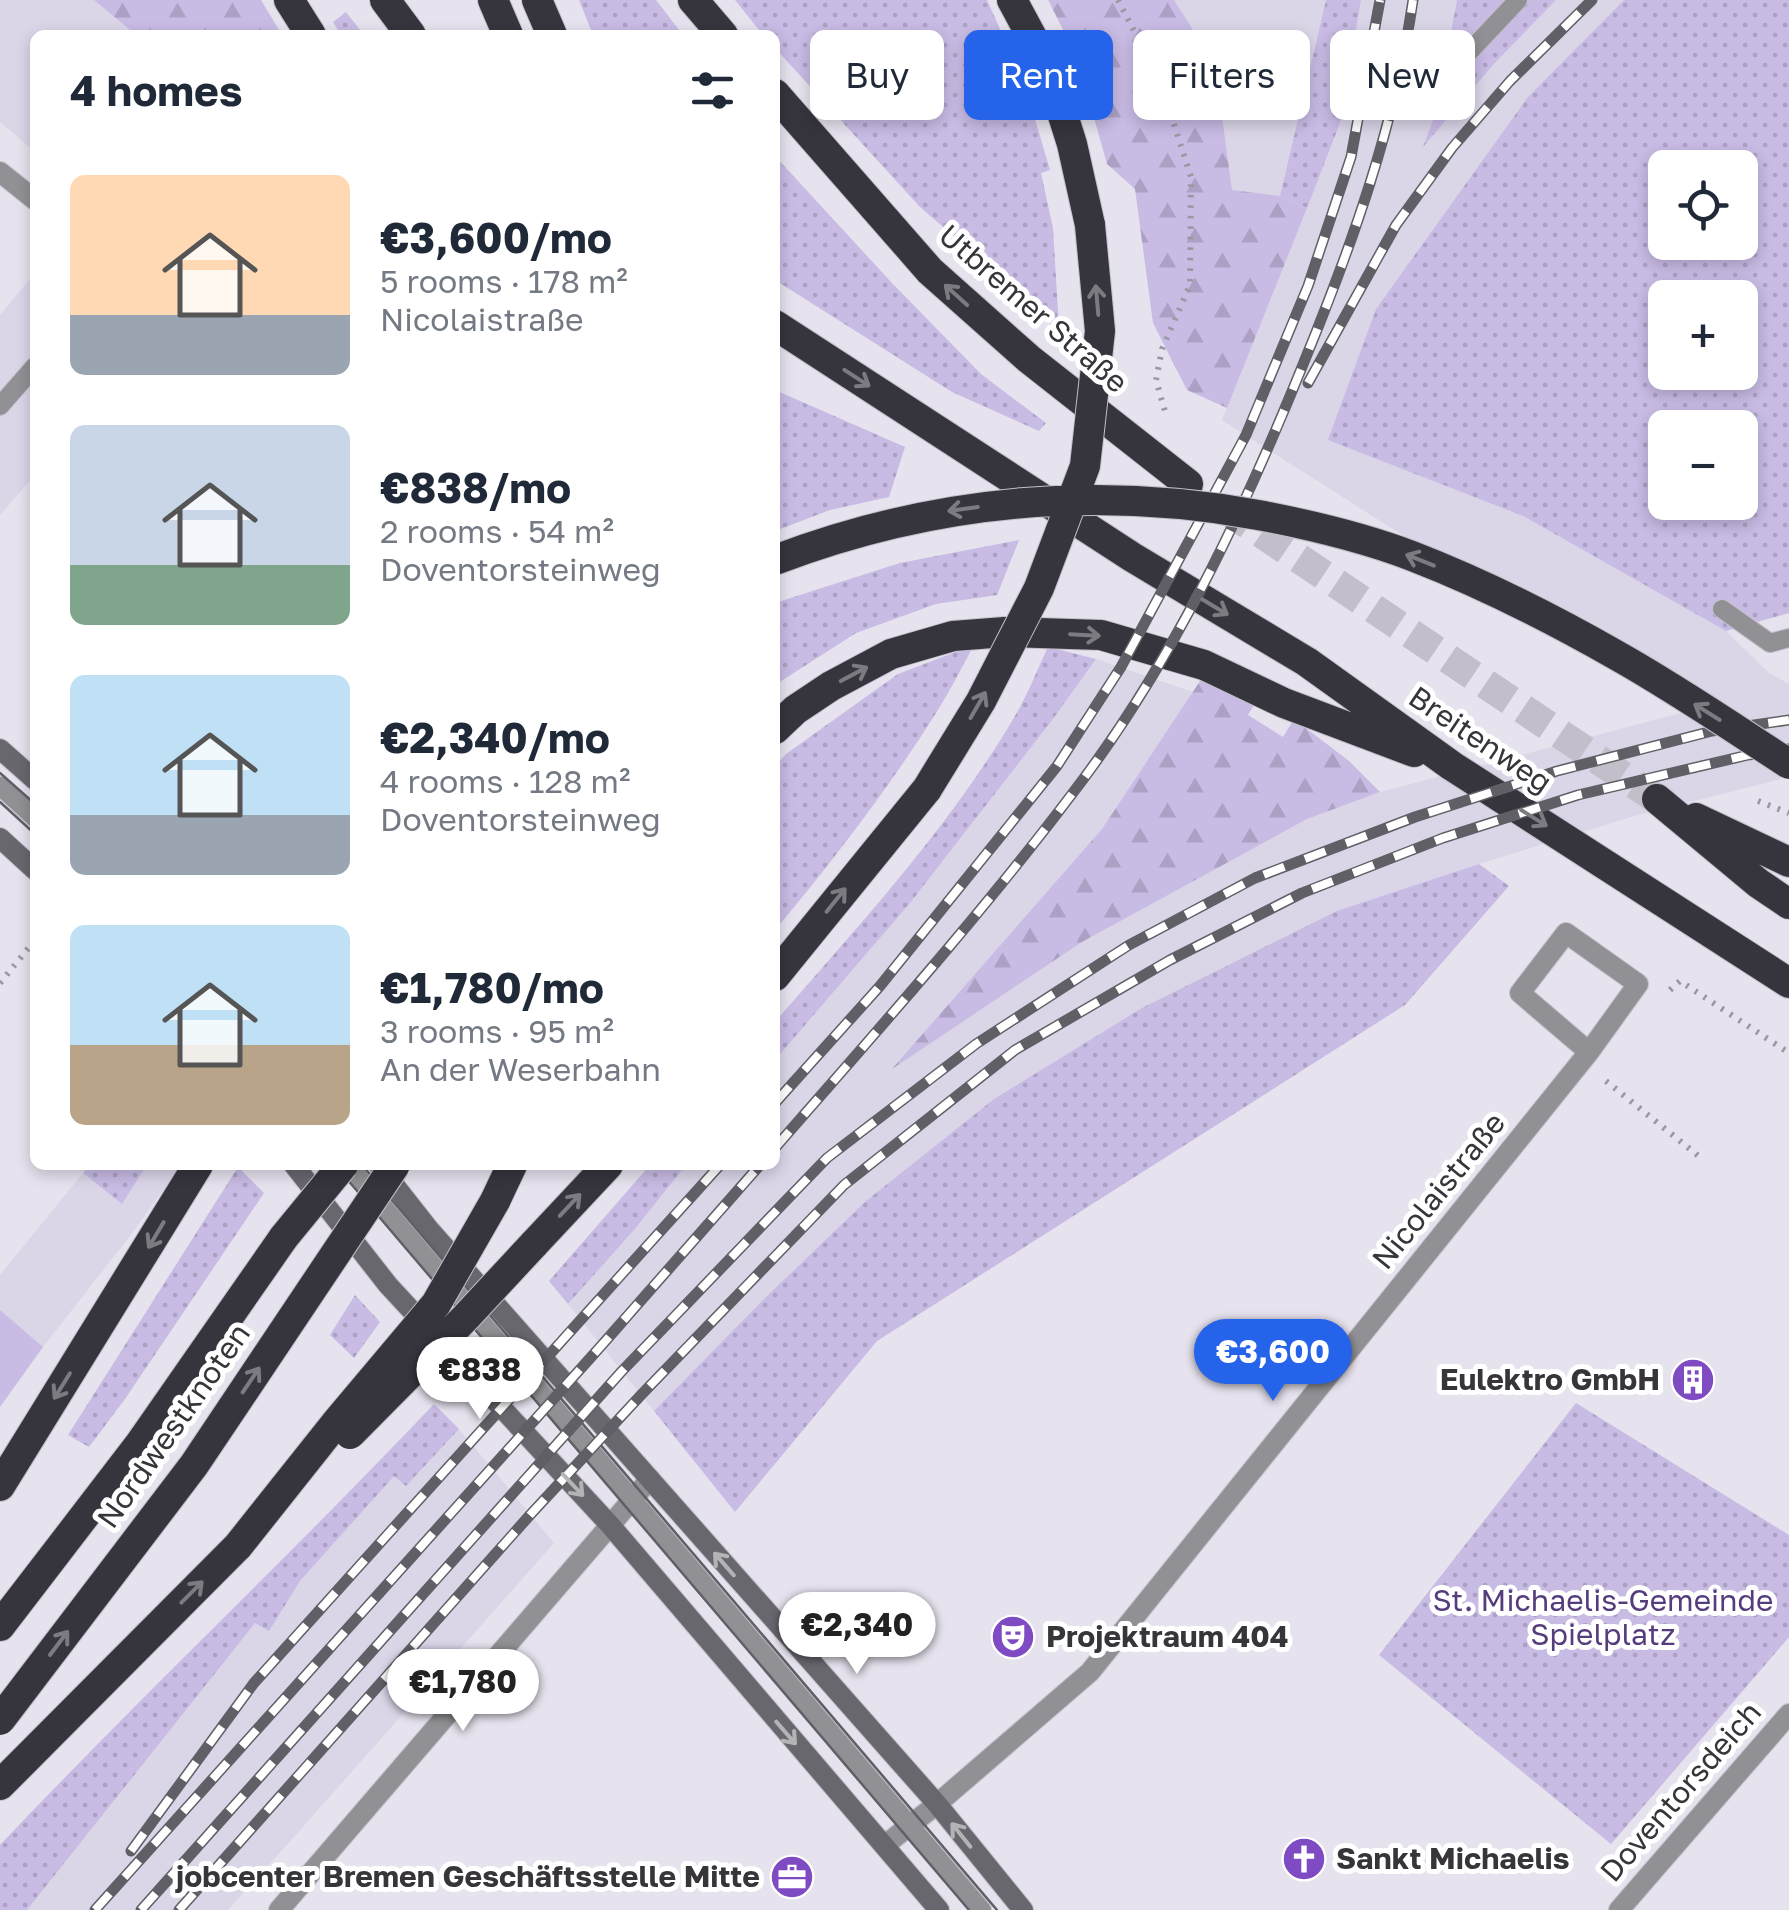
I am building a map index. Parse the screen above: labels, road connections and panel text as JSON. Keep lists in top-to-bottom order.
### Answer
{
  "streets": {
    "highway": ["Utbremer Straße", "Breitenweg", "Nordwestknoten"],
    "street": ["Nicolaistraße", "Doventorsdeich"]
  },
  "one_way": ["Utbremer Straße", "Breitenweg"],
  "parks": ["St. Michaelis-Gemeinde Spielplatz"],
  "places": {
    "building": ["Eulektro GmbH"],
    "theatre": ["Projektraum 404"],
    "church": ["Sankt Michaelis"],
    "office": ["jobcenter Bremen Geschäftsstelle Mitte"]
  },
  "page": {
    "chip": [
      "Buy",
      "Rent",
      "Filters",
      "New"
    ],
    "heading": "4 homes",
    "map_buttons": ["+", "−"],
    "list": [
      {
        "name": "€3,600/mo",
        "note": "5 rooms · 178 m² · Nicolaistraße"
      },
      {
        "name": "€838/mo",
        "note": "2 rooms · 54 m² · Doventorsteinweg"
      },
      {
        "name": "€2,340/mo",
        "note": "4 rooms · 128 m² · Doventorsteinweg"
      },
      {
        "name": "€1,780/mo",
        "note": "3 rooms · 95 m² · An der Weserbahn"
      }
    ],
    "price": [
      "€3,600",
      "€838",
      "€2,340",
      "€1,780"
    ]
  }
}
